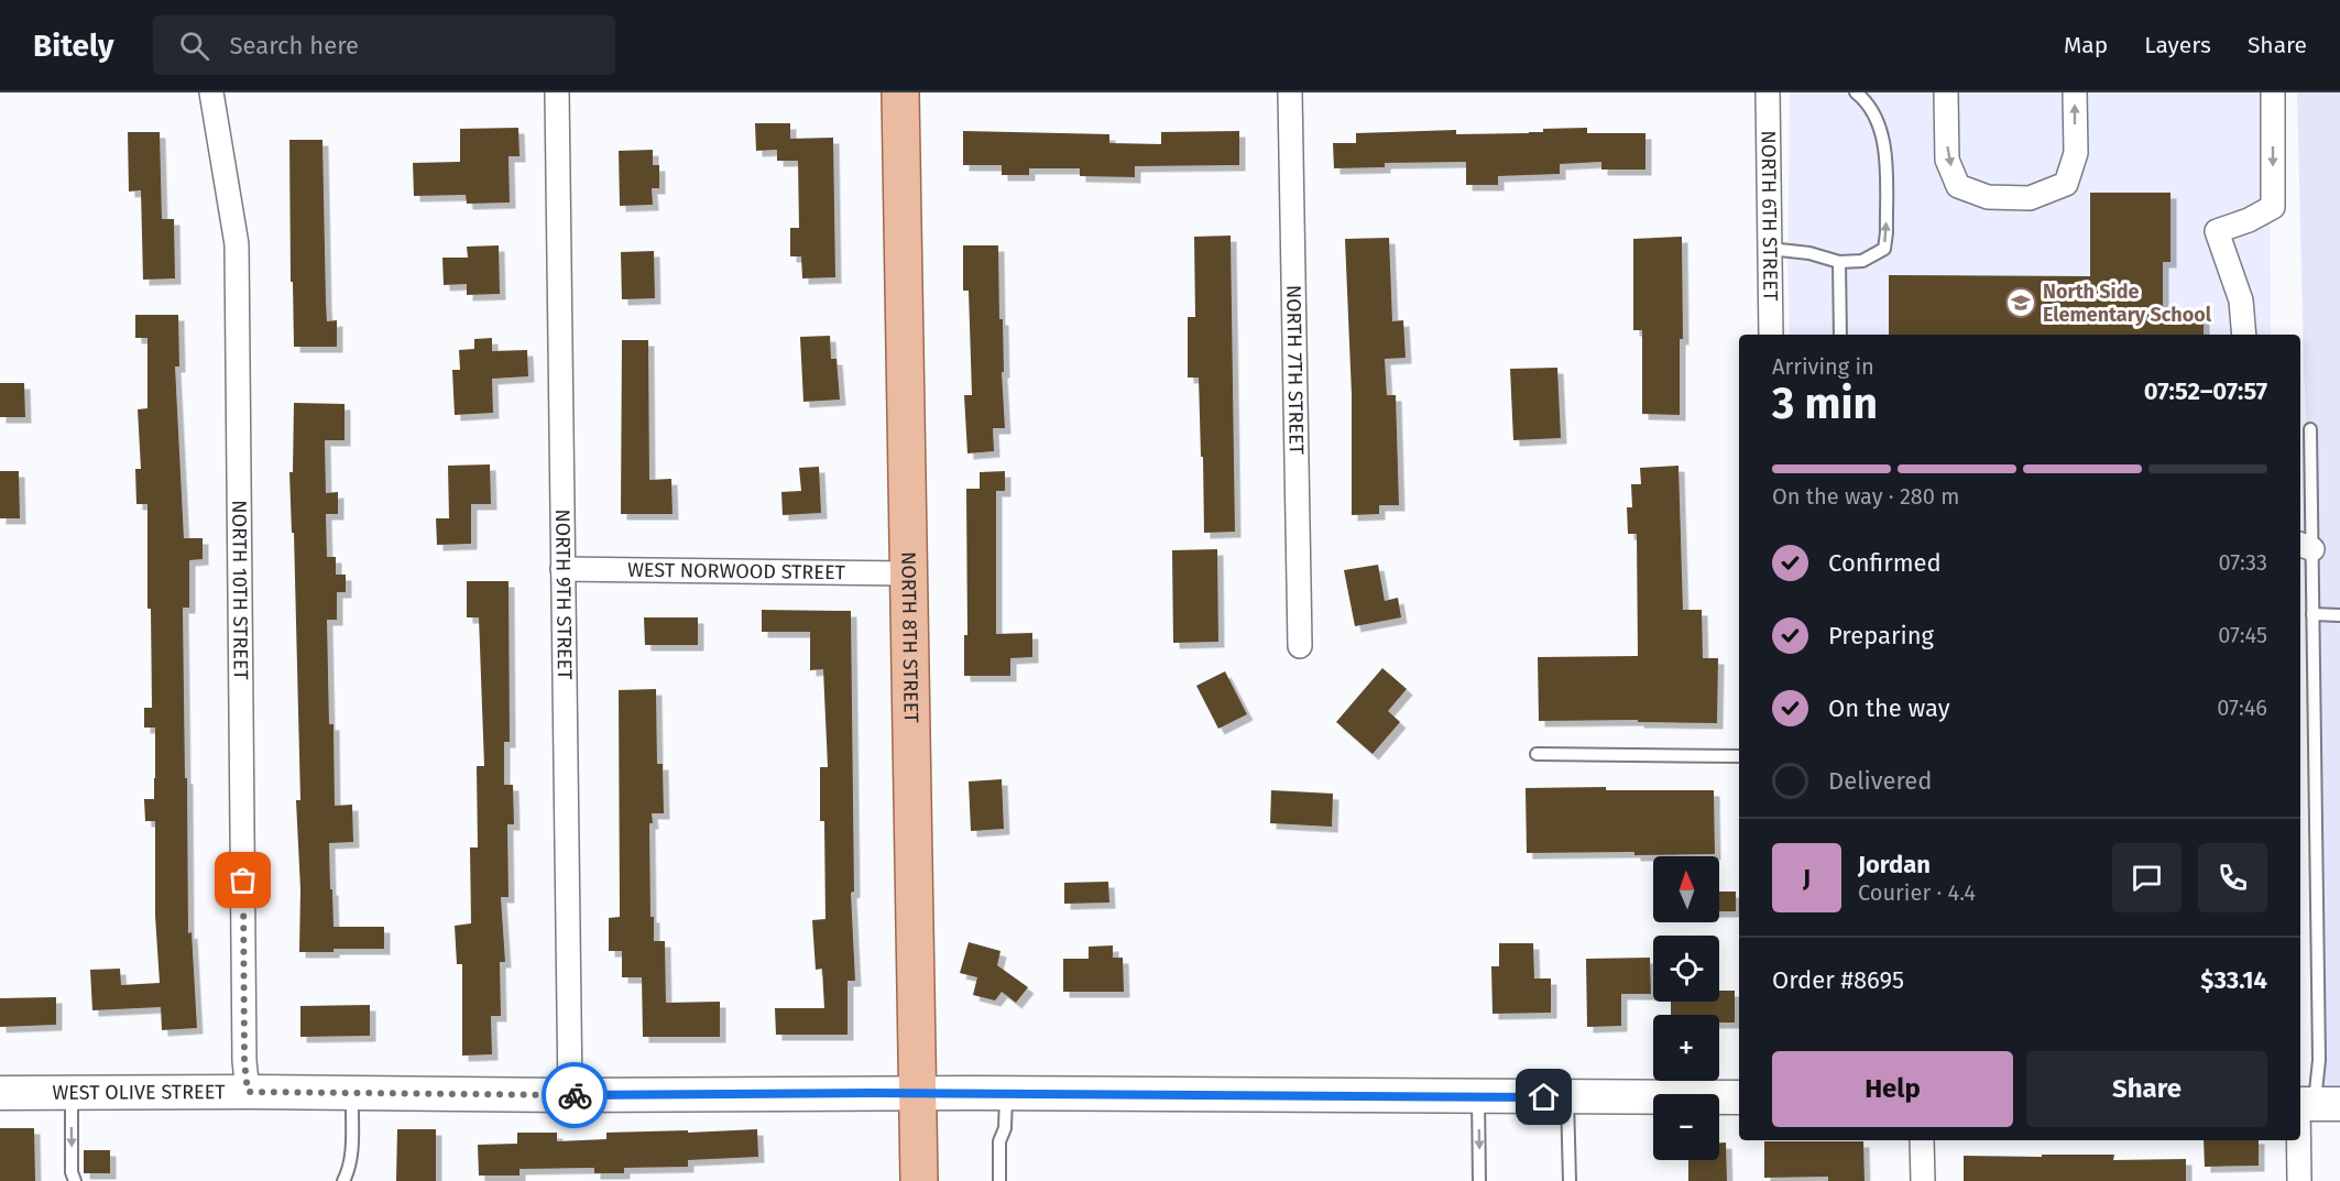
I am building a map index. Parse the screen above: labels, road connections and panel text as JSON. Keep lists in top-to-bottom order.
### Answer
{
  "streets": {
    "main road": ["NORTH 8TH STREET", "WEST OLIVE STREET"],
    "street": [
      "NORTH 6TH STREET",
      "NORTH 7TH STREET",
      "WEST NORWOOD STREET",
      "NORTH 10TH STREET",
      "NORTH 9TH STREET"
    ]
  },
  "crossings": [
    ["WEST NORWOOD STREET", "NORTH 9TH STREET"],
    ["WEST NORWOOD STREET", "NORTH 8TH STREET"],
    ["NORTH 10TH STREET", "WEST OLIVE STREET"],
    ["NORTH 9TH STREET", "WEST OLIVE STREET"],
    ["NORTH 8TH STREET", "WEST OLIVE STREET"]
  ],
  "places": {
    "school or university": ["North Side Elementary School"]
  },
  "north": "top",
  "page": {
    "header": "Bitely",
    "search": "Search here",
    "nav": ["Map", "Layers", "Share"],
    "heading": ["3 min", "Arriving in", "07:52–07:57"],
    "panel": [
      "Jordan",
      "Courier · 4.4",
      "Order #8695",
      "$33.14"
    ],
    "bar": "On the way · 280 m",
    "list": [
      ["Confirmed", "07:33"],
      ["Preparing", "07:45"],
      ["On the way", "07:46"],
      "Delivered"
    ],
    "round": "J",
    "map_buttons": ["+", "−"],
    "buttons": ["Help", "Share"]
  }
}
